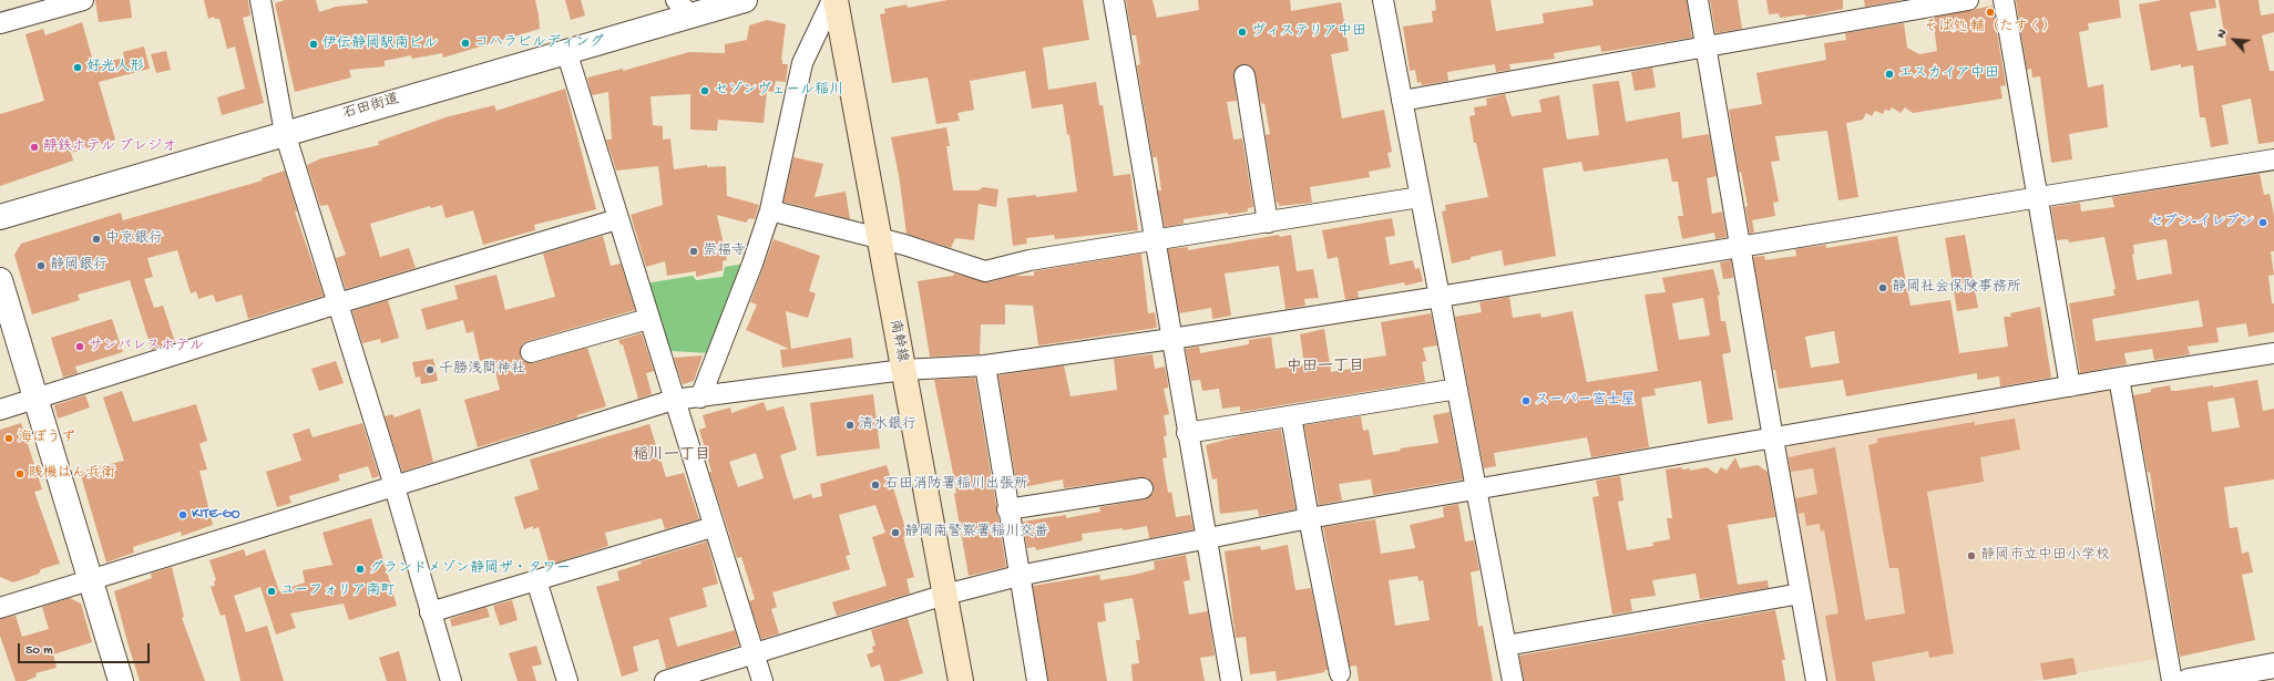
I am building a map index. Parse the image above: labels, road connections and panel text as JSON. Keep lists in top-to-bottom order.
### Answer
{
  "streets": {
    "main road": ["南幹線"],
    "street": ["石田街道"]
  },
  "districts": ["中田一丁目", "稲川一丁目"],
  "places": [
    "そば処 輔（たすく）",
    "ヴィステリア中田",
    "コハラビルディング",
    "伊伝静岡駅南ビル",
    "好光人形",
    "エスカイア中田",
    "セゾンヴェール稲川",
    "靜鉄ホテル プレジオ",
    "セブン-イレブン",
    "中京銀行",
    "崇福寺",
    "静岡銀行",
    "静岡社会保険事務所",
    "サンパレスホテル",
    "千勝浅間神社",
    "スーパー富士屋",
    "清水銀行",
    "海ぼうず",
    "賎機はん兵衛",
    "石田消防署稲川出張所",
    "KITE-GO",
    "静岡南警察署稲川交番",
    "静岡市立中田小学校",
    "グランドメゾン静岡ザ・タワー",
    "ユーフォリア南町"
  ],
  "scale_bar": "50 m",
  "north": "top left"
}
